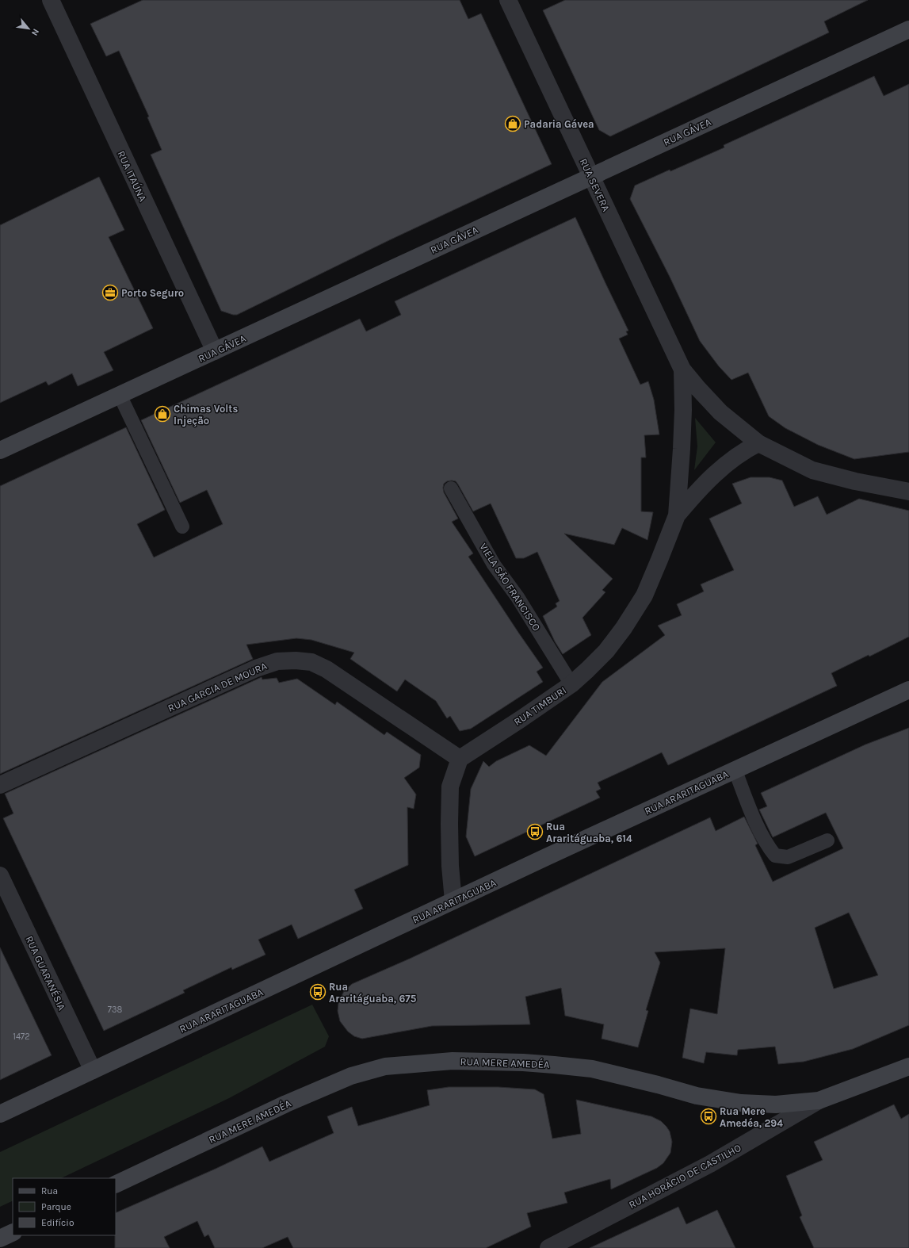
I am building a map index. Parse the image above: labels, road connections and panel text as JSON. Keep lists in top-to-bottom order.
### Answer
{
  "streets": {
    "street": [
      "RUA GÁVEA",
      "RUA ITAÚNA",
      "RUA SEVERA",
      "RUA GARCIA DE MOURA",
      "RUA TIMBURI",
      "RUA ARARITAGUABA",
      "RUA GUARANÉSIA",
      "RUA MERE AMEDÉA",
      "RUA HORÁCIO DE CASTILHO"
    ],
    "lane": ["VIELA SÃO FRANCISCO"]
  },
  "crossings": [
    ["RUA GÁVEA", "RUA ITAÚNA"],
    ["RUA GÁVEA", "RUA SEVERA"],
    ["VIELA SÃO FRANCISCO", "RUA TIMBURI"],
    ["RUA GARCIA DE MOURA", "RUA TIMBURI"],
    ["RUA ARARITAGUABA", "RUA GUARANÉSIA"],
    ["RUA MERE AMEDÉA", "RUA HORÁCIO DE CASTILHO"]
  ],
  "places": {
    "shop": ["Padaria Gávea", "Chimas Volts Injeção"],
    "office": ["Porto Seguro"],
    "bus stop": ["Rua Araritáguaba, 614", "Rua Araritáguaba, 675", "Rua Mere Amedéa, 294"]
  },
  "house_numbers": ["738", "1472"],
  "legend": ["Rua", "Parque", "Edifício"],
  "north": "bottom right"
}
